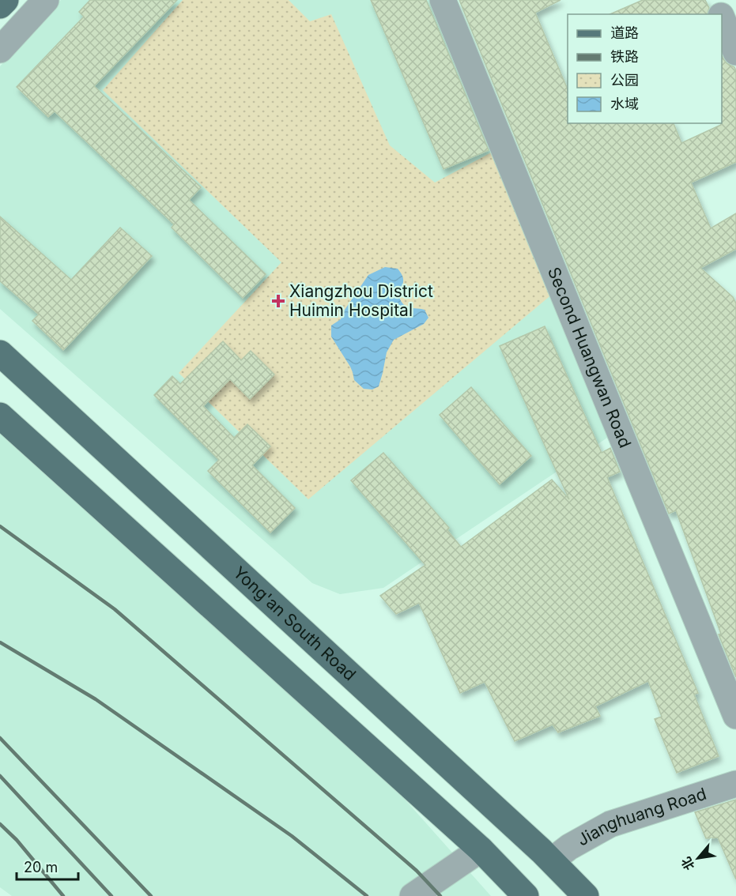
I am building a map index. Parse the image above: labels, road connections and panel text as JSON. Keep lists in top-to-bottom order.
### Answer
{
  "streets": {
    "main road": ["Yong'an South Road"],
    "street": ["Second Huangwan Road", "Jianghuang Road"]
  },
  "crossings": [
    ["Yong'an South Road", "Jianghuang Road"]
  ],
  "places": {
    "health": ["Xiangzhou District Huimin Hospital"]
  },
  "legend": [
    "道路",
    "铁路",
    "公园",
    "水域"
  ],
  "scale_bar": "20 m",
  "north": "bottom left"
}
